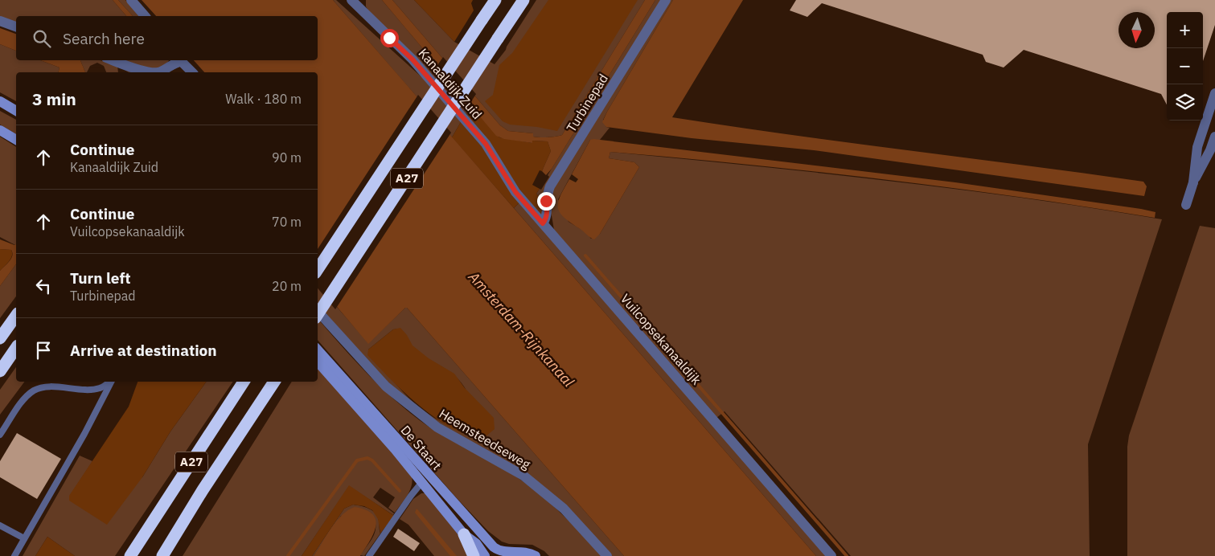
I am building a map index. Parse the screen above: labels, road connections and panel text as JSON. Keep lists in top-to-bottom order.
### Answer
{
  "streets": {
    "highway": ["A27"],
    "main road": ["De Staart"],
    "street": [
      "Kanaaldijk Zuid",
      "Turbinepad",
      "Vuilcopsekanaaldijk",
      "Heemsteedseweg"
    ]
  },
  "crossings": [
    ["Kanaaldijk Zuid", "Vuilcopsekanaaldijk"],
    ["Turbinepad", "Vuilcopsekanaaldijk"]
  ],
  "water": ["Amsterdam-Rijnkanaal"],
  "north": "bottom",
  "page": {
    "map_buttons": ["+", "−"],
    "search": "Search here",
    "heading": ["3 min", "Walk · 180 m"],
    "list": [
      ["Continue", "Kanaaldijk Zuid", "90 m"],
      ["Continue", "Vuilcopsekanaaldijk", "70 m"],
      ["Turn left", "Turbinepad", "20 m"],
      "Arrive at destination"
    ]
  }
}
